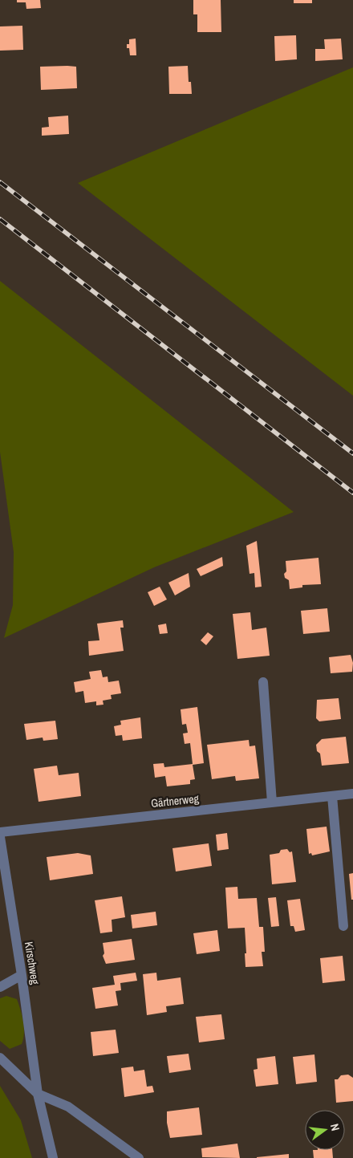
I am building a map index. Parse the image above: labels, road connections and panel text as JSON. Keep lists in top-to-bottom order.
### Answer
{
  "streets": {
    "street": ["Gärtnerweg", "Kirschweg"]
  },
  "north": "right"
}
